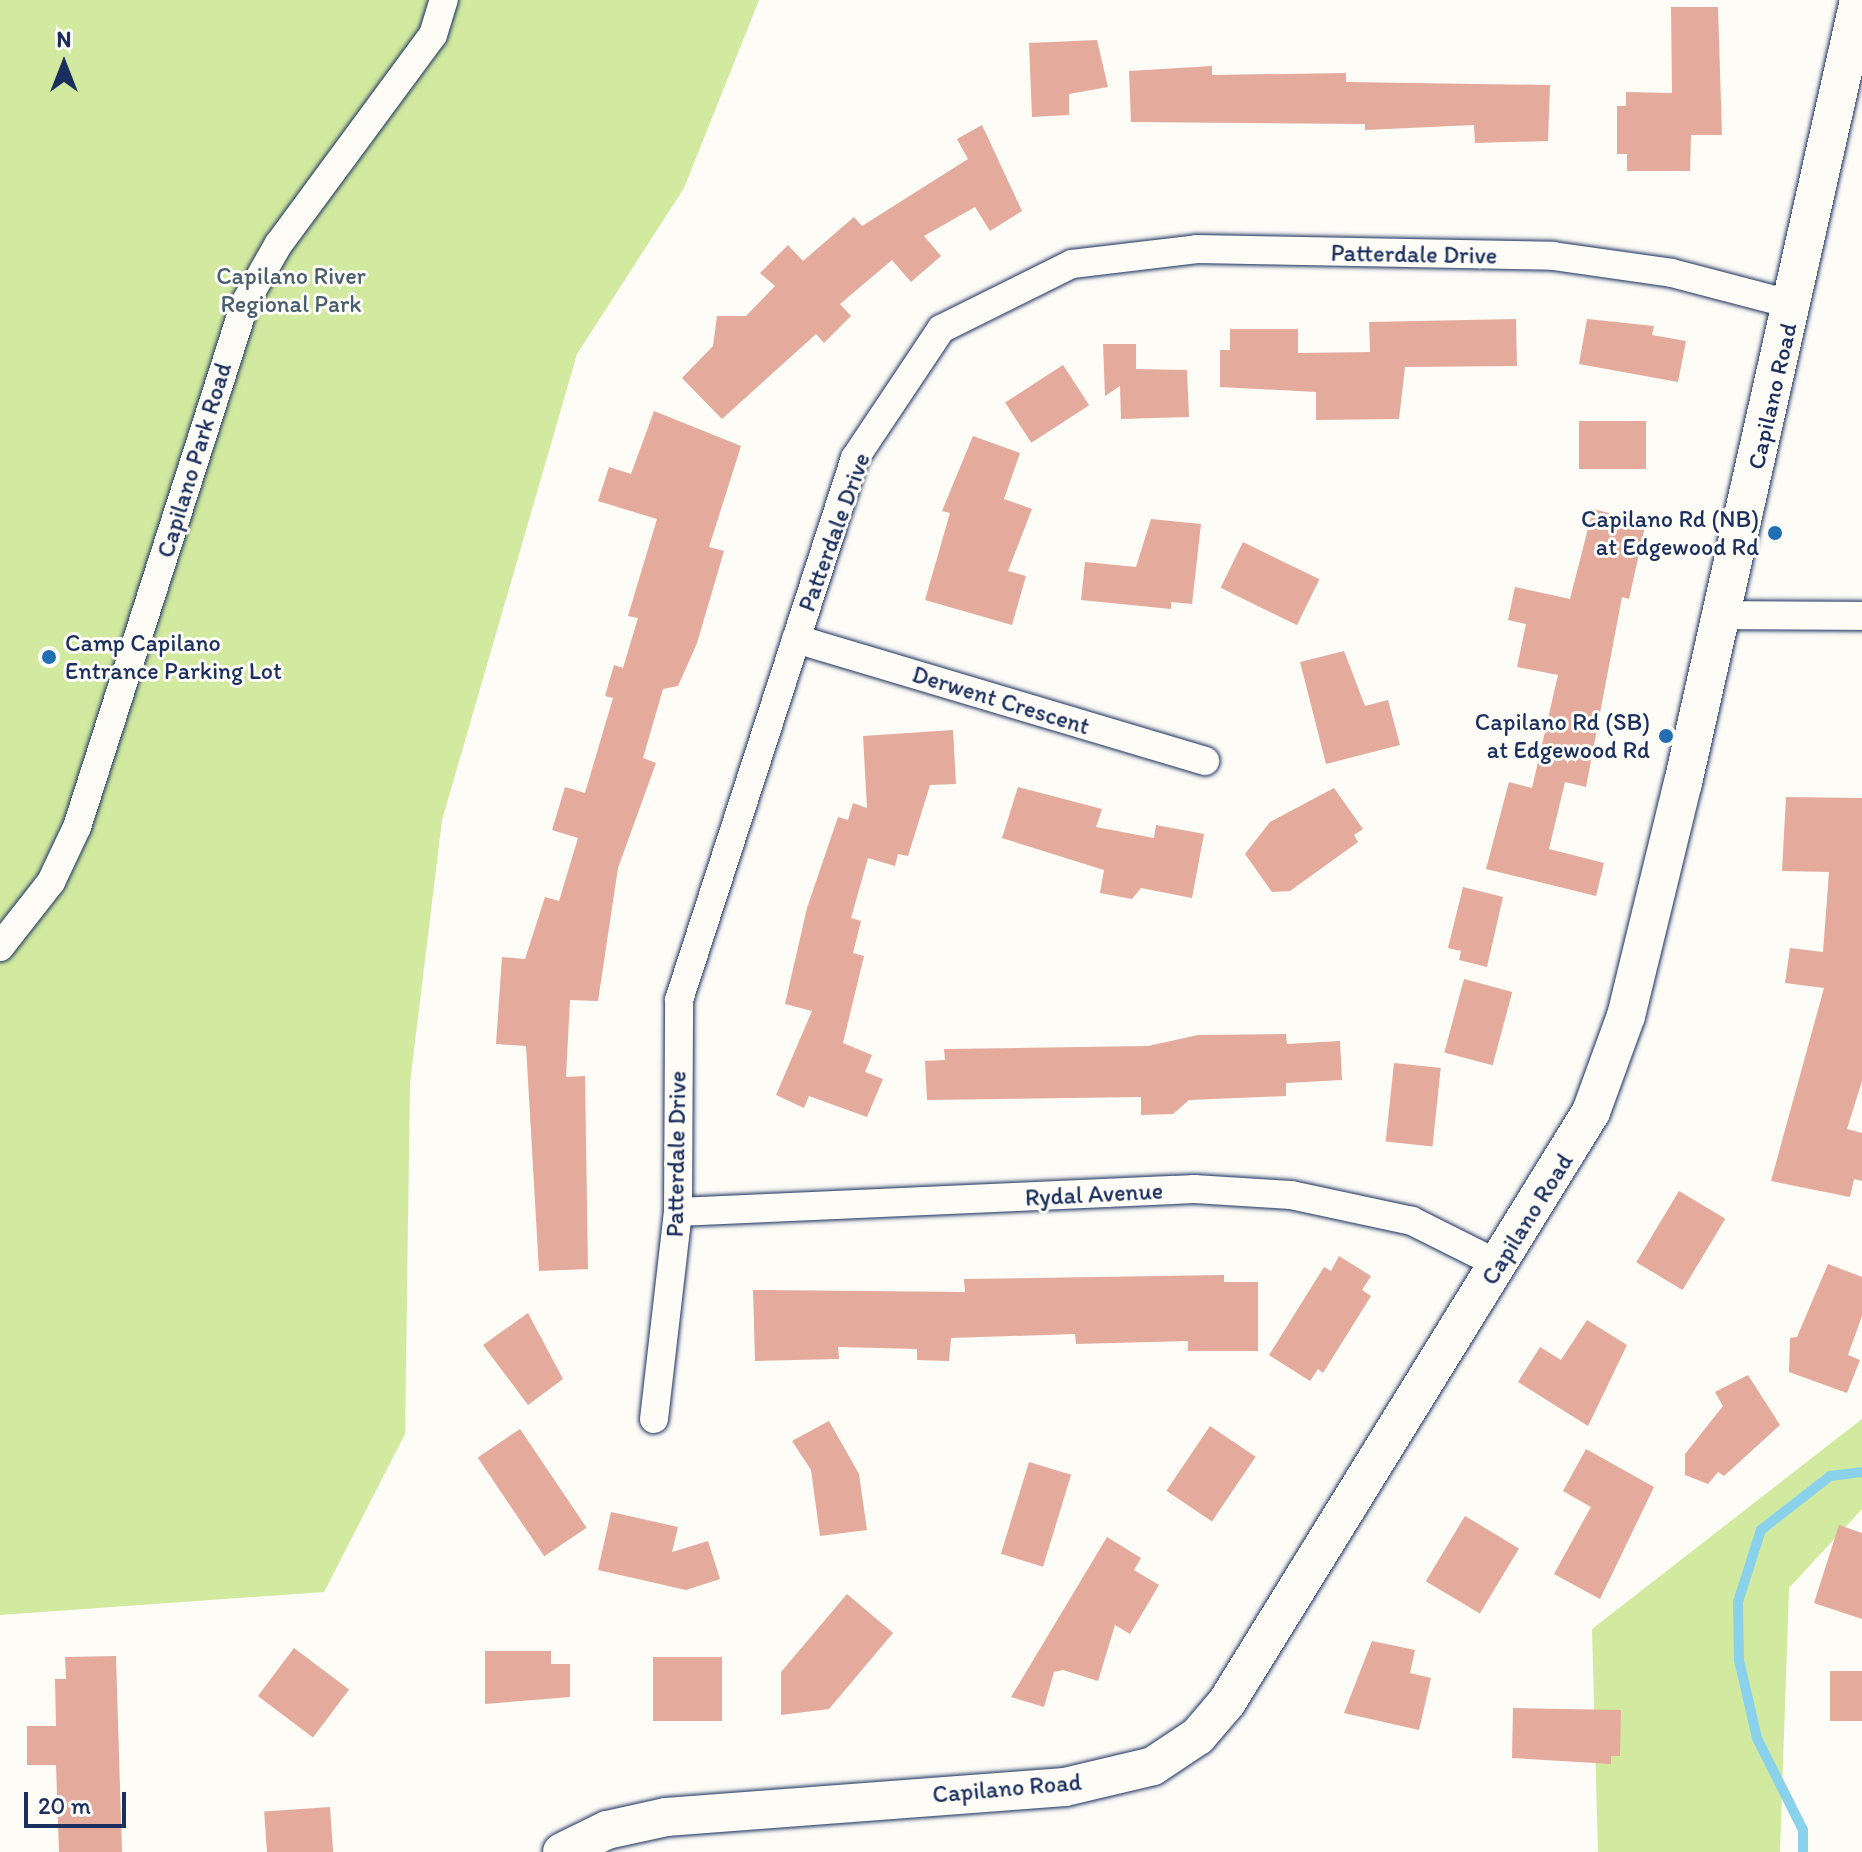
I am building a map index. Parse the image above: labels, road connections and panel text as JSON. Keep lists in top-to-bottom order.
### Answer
{
  "streets": {
    "main road": ["Capilano Road"],
    "street": [
      "Patterdale Drive",
      "Capilano Park Road",
      "Derwent Crescent",
      "Rydal Avenue"
    ]
  },
  "crossings": [
    ["Patterdale Drive", "Capilano Road"],
    ["Patterdale Drive", "Derwent Crescent"],
    ["Patterdale Drive", "Rydal Avenue"],
    ["Capilano Road", "Rydal Avenue"]
  ],
  "parks": ["Capilano River Regional Park"],
  "places": ["Capilano Rd (NB) at Edgewood Rd", "Camp Capilano Entrance Parking Lot", "Capilano Rd (SB) at Edgewood Rd"],
  "scale_bar": "20 m",
  "north": "top"
}
